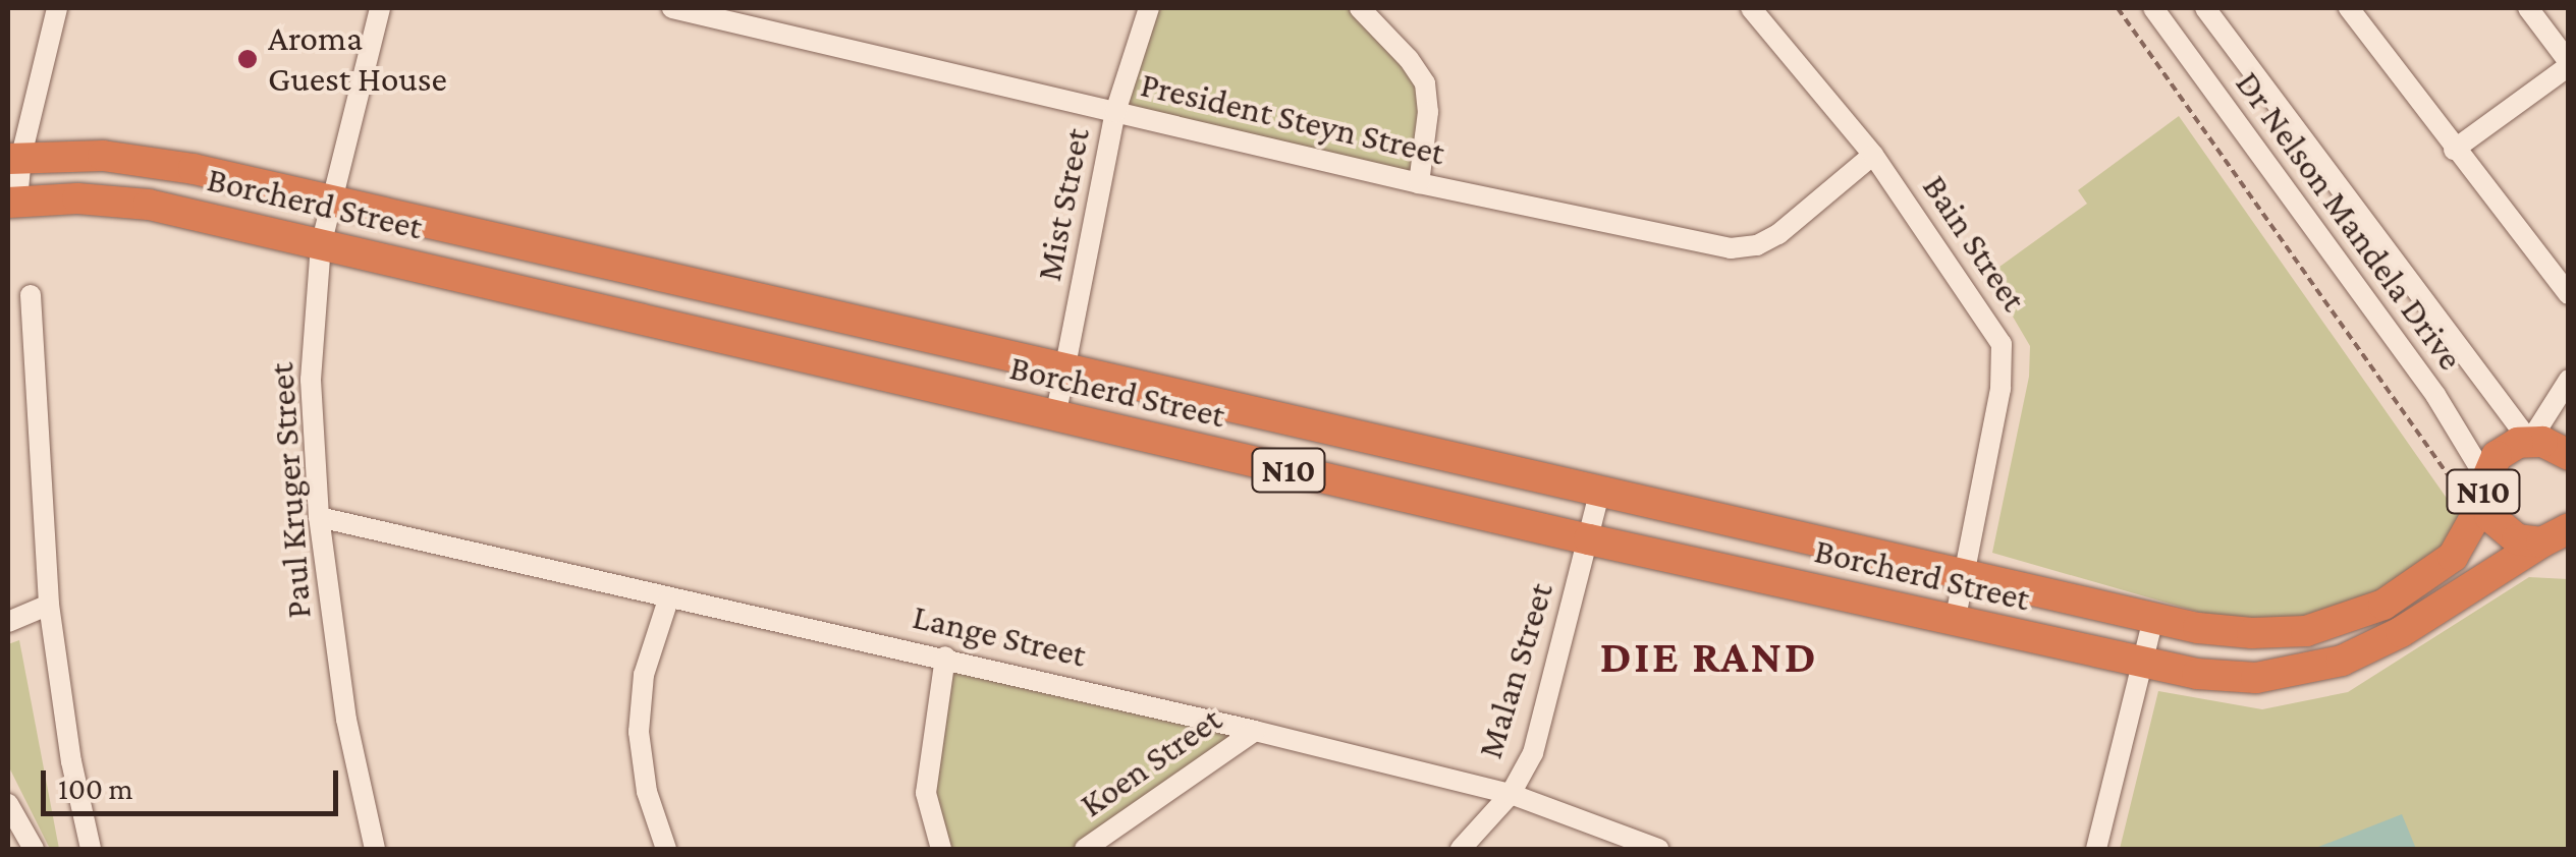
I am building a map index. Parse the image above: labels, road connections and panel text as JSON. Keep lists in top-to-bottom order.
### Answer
{
  "streets": {
    "highway": ["Borcherd Street", "N10"],
    "street": [
      "President Steyn Street",
      "Mist Street",
      "Dr Nelson Mandela Drive",
      "Bain Street",
      "Paul Kruger Street",
      "Lange Street",
      "Malan Street",
      "Koen Street"
    ]
  },
  "crossings": [
    ["President Steyn Street", "Mist Street"],
    ["President Steyn Street", "Bain Street"],
    ["Borcherd Street", "Mist Street"],
    ["Borcherd Street", "Dr Nelson Mandela Drive"],
    ["Borcherd Street", "Bain Street"],
    ["Borcherd Street", "N10"],
    ["Borcherd Street", "Paul Kruger Street"],
    ["Borcherd Street", "Malan Street"],
    ["Dr Nelson Mandela Drive", "N10"],
    ["Paul Kruger Street", "Lange Street"],
    ["Lange Street", "Malan Street"],
    ["Lange Street", "Koen Street"]
  ],
  "districts": ["DIE RAND"],
  "places": ["Aroma Guest House"],
  "scale_bar": "100 m"
}
